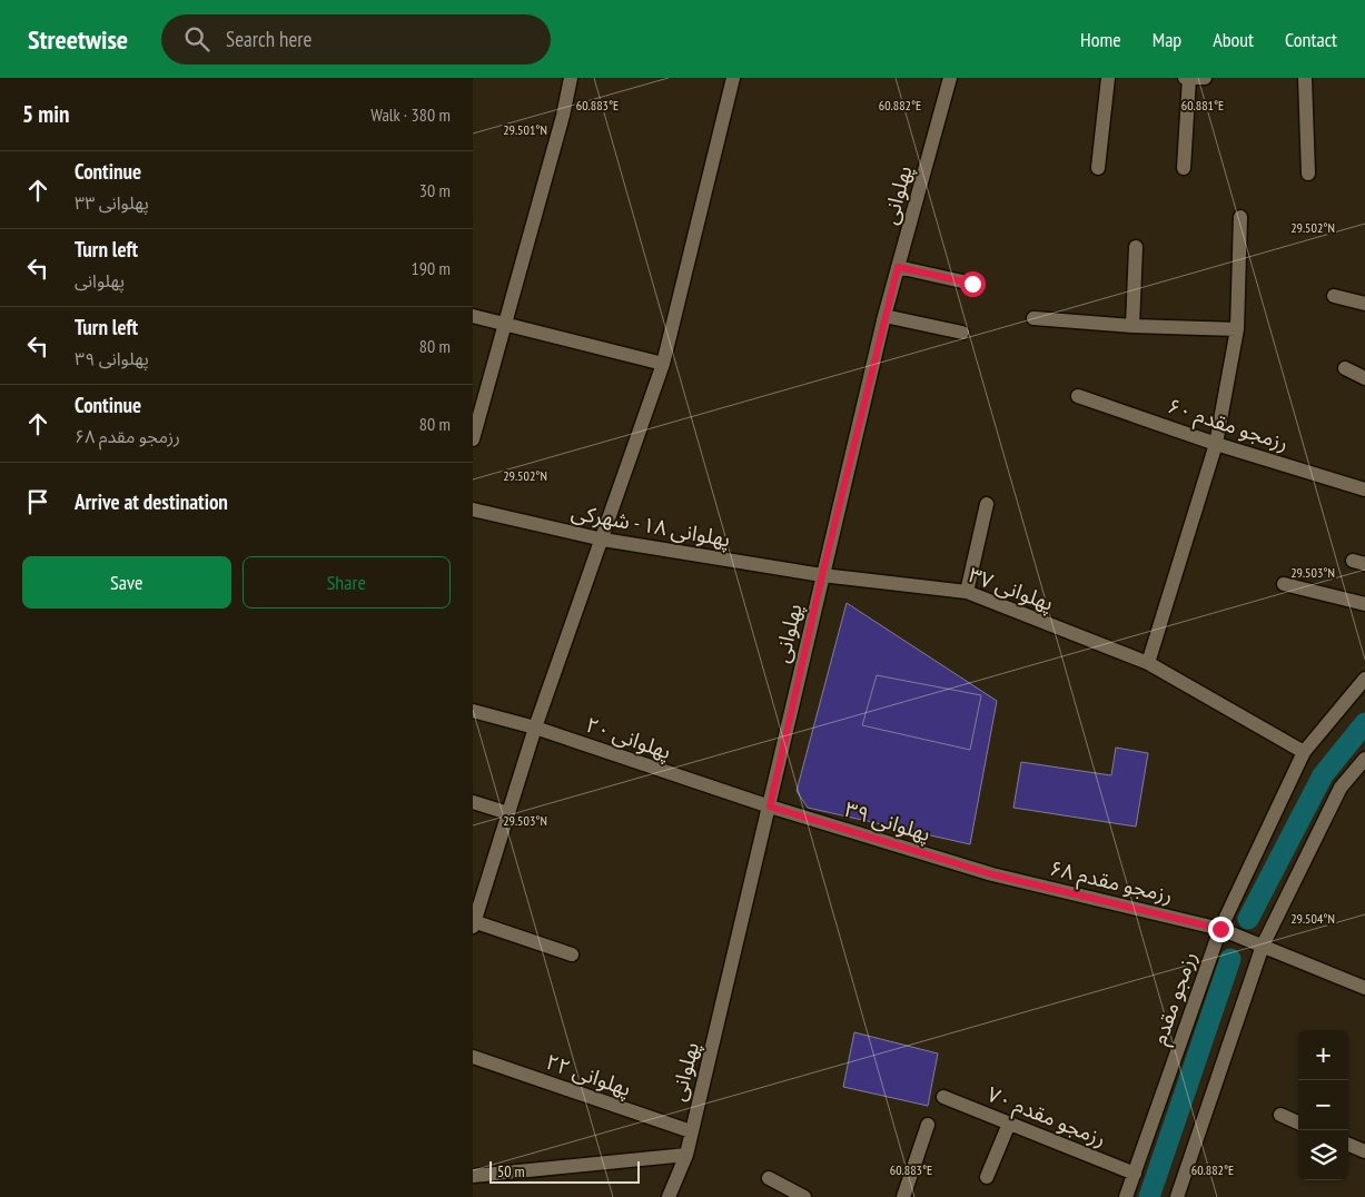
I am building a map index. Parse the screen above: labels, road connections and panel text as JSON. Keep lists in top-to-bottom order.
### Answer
{
  "streets": {
    "street": [
      "پهلوانی",
      "رزمجو مقدم ۶۰",
      "پهلوانی ۱۸ - شهرکی",
      "پهلوانی ۳۷",
      "پهلوانی ۲۰",
      "پهلوانی ۳۹",
      "رزمجو مقدم ۶۸",
      "رزمجو مقدم",
      "پهلوانی ۲۲",
      "رزمجو مقدم ۷۰"
    ]
  },
  "crossings": [
    ["پهلوانی", "پهلوانی ۱۸ - شهرکی"],
    ["پهلوانی", "پهلوانی ۳۷"],
    ["پهلوانی", "پهلوانی ۲۰"],
    ["پهلوانی", "پهلوانی ۳۹"],
    ["پهلوانی", "پهلوانی ۲۲"],
    ["پهلوانی ۱۸ - شهرکی", "پهلوانی ۳۷"],
    ["پهلوانی ۳۷", "رزمجو مقدم"],
    ["پهلوانی ۲۰", "پهلوانی ۳۹"],
    ["پهلوانی ۳۹", "رزمجو مقدم ۶۸"],
    ["رزمجو مقدم ۶۸", "رزمجو مقدم"],
    ["رزمجو مقدم", "رزمجو مقدم ۷۰"]
  ],
  "scale_bar": "50 m",
  "page": {
    "header": "Streetwise",
    "search": "Search here",
    "nav": [
      "Home",
      "Map",
      "About",
      "Contact"
    ],
    "heading": ["5 min", "Walk · 380 m"],
    "list": [
      ["Continue", "پهلوانی ۳۳", "30 m"],
      ["Turn left", "پهلوانی", "190 m"],
      ["Turn left", "پهلوانی ۳۹", "80 m"],
      ["Continue", "رزمجو مقدم ۶۸", "80 m"],
      "Arrive at destination"
    ],
    "buttons": ["Save", "Share"],
    "map_buttons": ["+", "−"],
    "scale": "50 m"
  },
  "coordinates": [
    "60.883°E",
    "60.882°E",
    "60.881°E",
    "29.501°N",
    "29.502°N",
    "29.503°N",
    "29.504°N"
  ]
}
